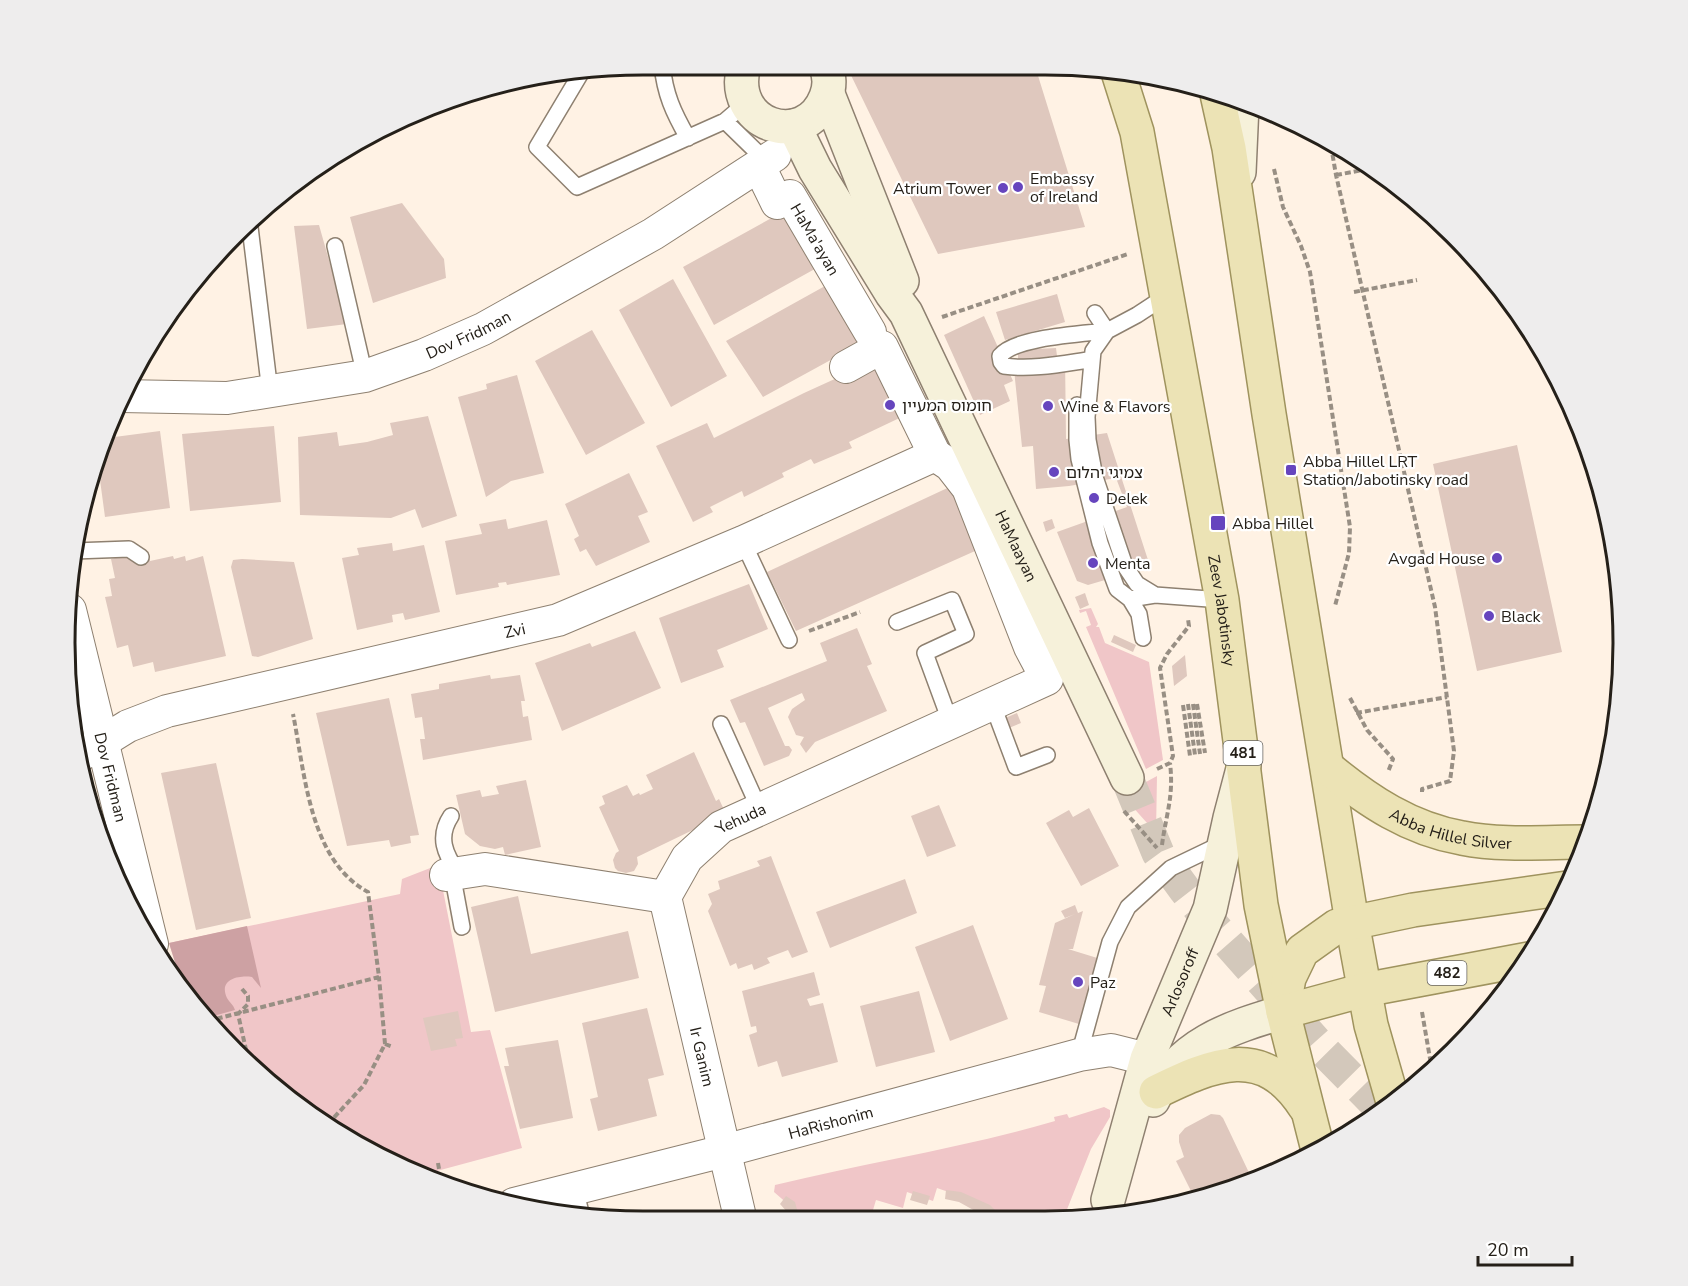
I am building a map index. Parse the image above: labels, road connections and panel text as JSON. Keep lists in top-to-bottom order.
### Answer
{
  "streets": {
    "main road": [
      "Zeev Jabotinsky",
      "481",
      "Abba Hillel Silver",
      "482"
    ],
    "street": [
      "HaMa'ayan",
      "Dov Fridman",
      "HaMaayan",
      "Zvi",
      "Yehuda",
      "Arlosoroff",
      "Ir Ganim",
      "HaRishonim"
    ]
  },
  "crossings": [
    ["HaMa'ayan", "Dov Fridman"],
    ["Dov Fridman", "Zvi"],
    ["HaMaayan", "Zvi"],
    ["HaMaayan", "Yehuda"],
    ["Zeev Jabotinsky", "482"],
    ["Zeev Jabotinsky", "Arlosoroff"],
    ["Yehuda", "Ir Ganim"],
    ["482", "Arlosoroff"],
    ["Arlosoroff", "HaRishonim"],
    ["Ir Ganim", "HaRishonim"]
  ],
  "places": {
    "other": [
      "Embassy of Ireland",
      "Atrium Tower",
      "חומוס המעיין",
      "Wine & Flavors",
      "צמיגי יהלום",
      "Delek",
      "Avgad House",
      "Menta",
      "Black",
      "Paz"
    ],
    "transit": ["Abba Hillel LRT Station/Jabotinsky road", "Abba Hillel"]
  },
  "scale_bar": "20 m"
}
